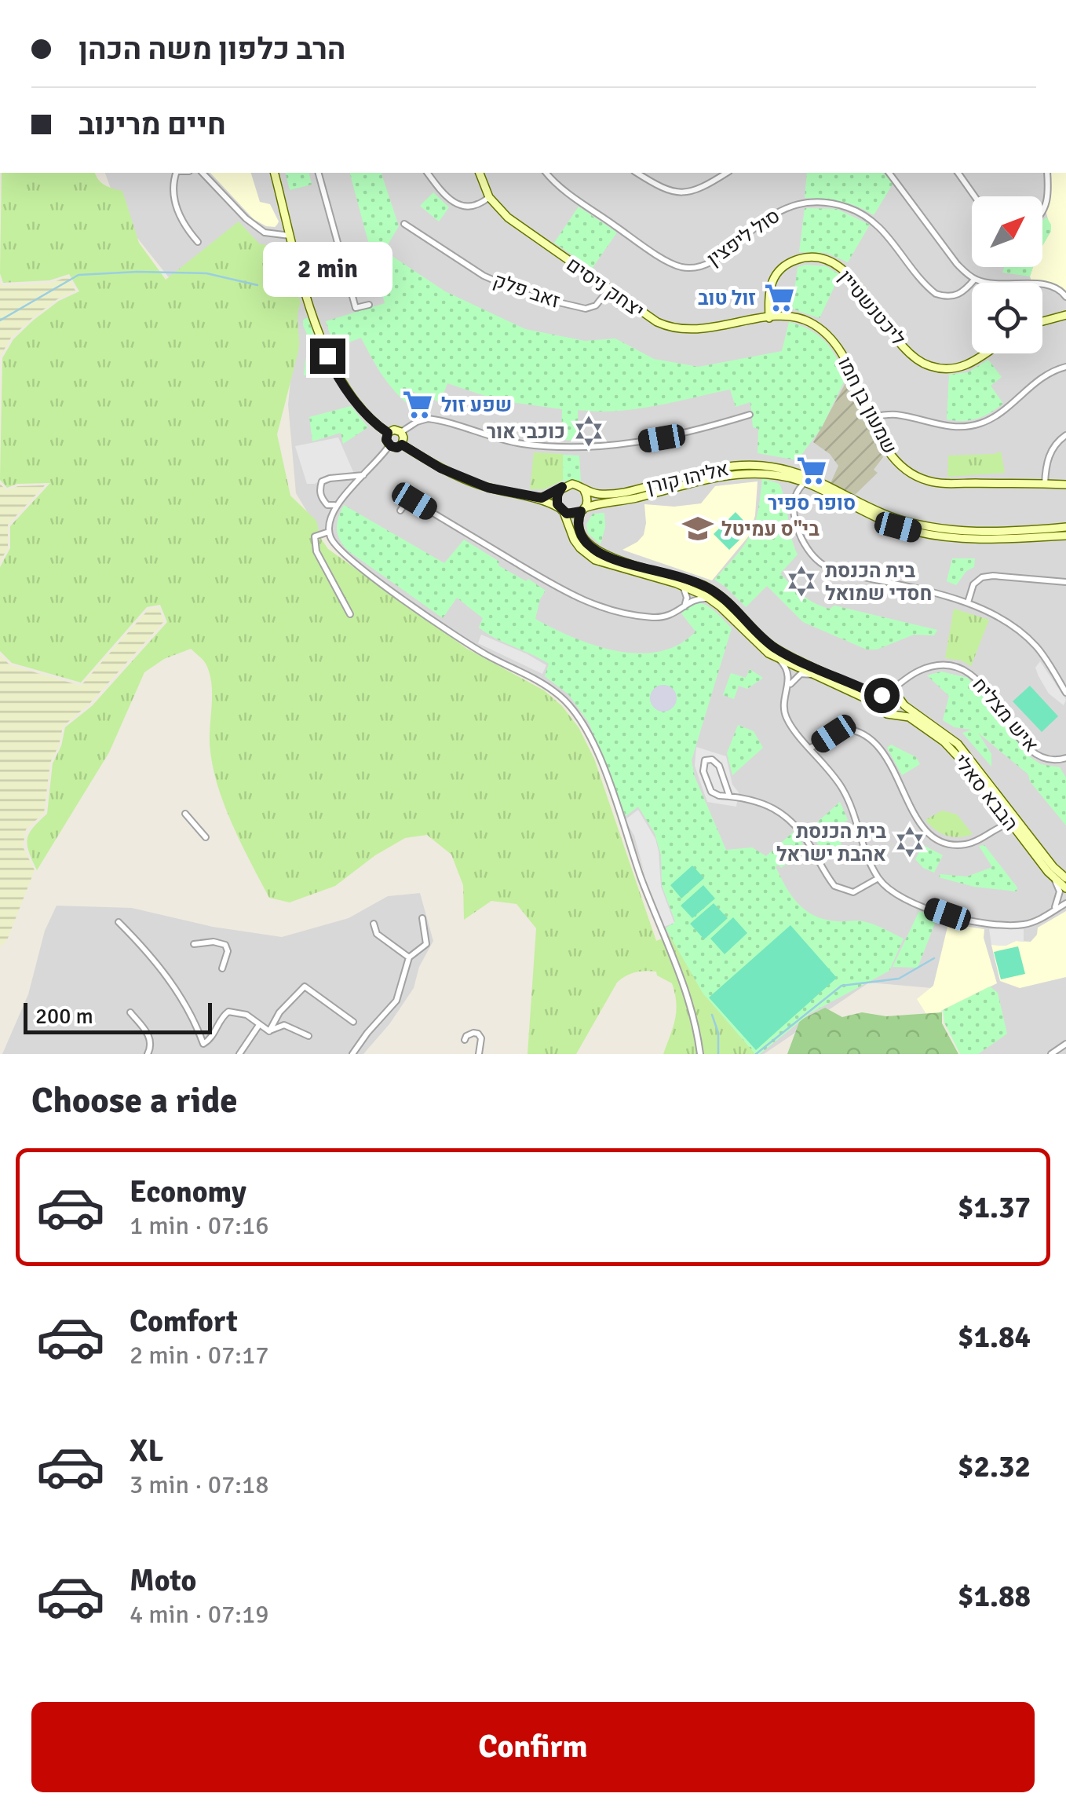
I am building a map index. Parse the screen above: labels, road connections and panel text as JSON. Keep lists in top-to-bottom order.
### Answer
{
  "streets": {
    "street": [
      "סול ליפצין",
      "יצחק ניסים",
      "זאב פלק",
      "ליכטנשטיין",
      "שמעון בן חמו",
      "אליהו קורן",
      "איש מצליח",
      "הבבא סאלי"
    ]
  },
  "crossings": [
    ["יצחק ניסים", "זאב פלק"],
    ["יצחק ניסים", "ליכטנשטיין"],
    ["יצחק ניסים", "שמעון בן חמו"],
    ["ליכטנשטיין", "שמעון בן חמו"],
    ["איש מצליח", "הבבא סאלי"]
  ],
  "places": {
    "supermarket": ["זול טוב", "שפע זול", "סופר ספיר"],
    "synagogue": ["כוכבי אור", "בית הכנסת חסדי שמואל", "בית הכנסת אהבת ישראל"],
    "school or university": ["בי\"ס עמיטל"]
  },
  "scale_bar": "200 m",
  "north": "top right",
  "page": {
    "banner": ["הרב כלפון משה הכהן", "חיים מרינוב"],
    "bubble": "2 min",
    "scale": "200 m",
    "heading": "Choose a ride",
    "list": [
      {
        "name": "Economy",
        "note": "1 min · 07:16",
        "value": "$1.37"
      },
      {
        "name": "Comfort",
        "note": "2 min · 07:17",
        "value": "$1.84"
      },
      {
        "name": "XL",
        "note": "3 min · 07:18",
        "value": "$2.32"
      },
      {
        "name": "Moto",
        "note": "4 min · 07:19",
        "value": "$1.88"
      }
    ],
    "buttons": "Confirm"
  }
}
